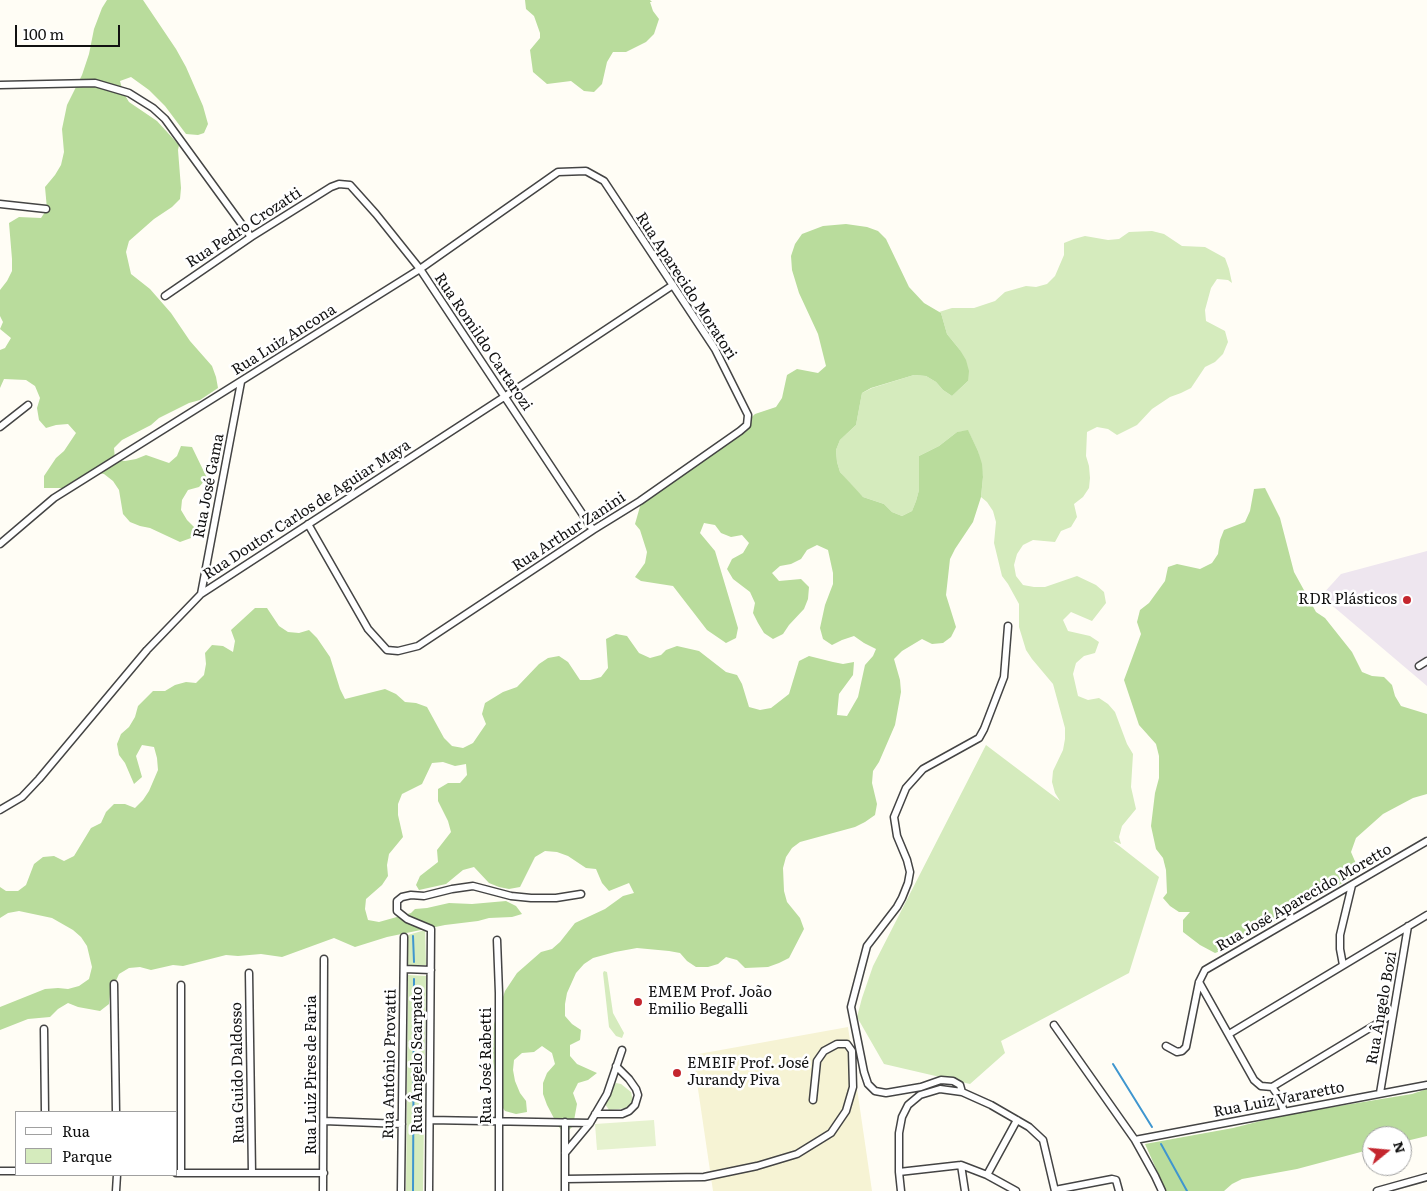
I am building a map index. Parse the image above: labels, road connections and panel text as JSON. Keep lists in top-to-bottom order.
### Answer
{
  "streets": {
    "street": [
      "Rua Pedro Crozatti",
      "Rua Aparecido Moratori",
      "Rua Luiz Ancona",
      "Rua Romildo Cartarozi",
      "Rua José Gama",
      "Rua Doutor Carlos de Aguiar Maya",
      "Rua Arthur Zanini",
      "Rua José Aparecido Moretto",
      "Rua Ângelo Bozi",
      "Rua Ângelo Scarpato",
      "Rua Antônio Provatti",
      "Rua José Rabetti",
      "Rua Guido Daldosso",
      "Rua Luiz Pires de Faria",
      "Rua Luiz Vararetto"
    ]
  },
  "crossings": [
    ["Rua Pedro Crozatti", "Rua Romildo Cartarozi"],
    ["Rua Aparecido Moratori", "Rua Luiz Ancona"],
    ["Rua Aparecido Moratori", "Rua Doutor Carlos de Aguiar Maya"],
    ["Rua Aparecido Moratori", "Rua Arthur Zanini"],
    ["Rua Luiz Ancona", "Rua Romildo Cartarozi"],
    ["Rua Luiz Ancona", "Rua José Gama"],
    ["Rua Romildo Cartarozi", "Rua Doutor Carlos de Aguiar Maya"],
    ["Rua Romildo Cartarozi", "Rua Arthur Zanini"],
    ["Rua José Gama", "Rua Doutor Carlos de Aguiar Maya"],
    ["Rua Doutor Carlos de Aguiar Maya", "Rua Arthur Zanini"],
    ["Rua Ângelo Bozi", "Rua Luiz Vararetto"]
  ],
  "places": ["RDR Plásticos", "EMEM Prof. João Emilio Begalli", "EMEIF Prof. José Jurandy Piva"],
  "legend": ["Rua", "Parque"],
  "scale_bar": "100 m",
  "north": "right"
}
